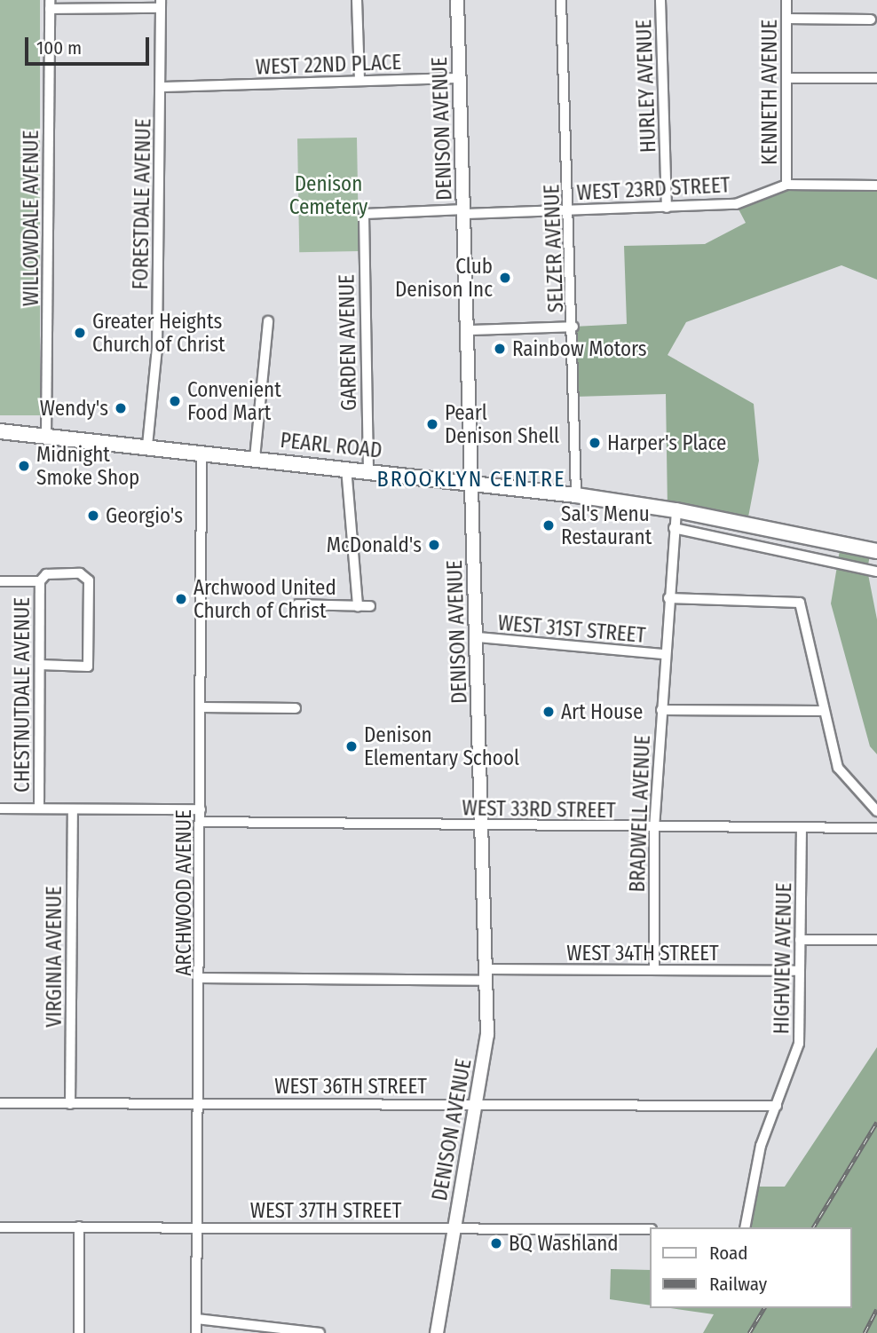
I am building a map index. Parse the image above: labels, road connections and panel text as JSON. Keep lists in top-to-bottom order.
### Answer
{
  "streets": {
    "main road": ["DENISON AVENUE", "PEARL ROAD"],
    "street": [
      "WEST 22ND PLACE",
      "HURLEY AVENUE",
      "KENNETH AVENUE",
      "WEST 23RD STREET",
      "FORESTDALE AVENUE",
      "WILLOWDALE AVENUE",
      "SELZER AVENUE",
      "GARDEN AVENUE",
      "WEST 31ST STREET",
      "CHESTNUTDALE AVENUE",
      "WEST 33RD STREET",
      "BRADWELL AVENUE",
      "ARCHWOOD AVENUE",
      "WEST 34TH STREET",
      "VIRGINIA AVENUE",
      "HIGHVIEW AVENUE",
      "WEST 36TH STREET",
      "WEST 37TH STREET"
    ]
  },
  "crossings": [
    ["WEST 22ND PLACE", "DENISON AVENUE"],
    ["WEST 22ND PLACE", "FORESTDALE AVENUE"],
    ["HURLEY AVENUE", "WEST 23RD STREET"],
    ["KENNETH AVENUE", "WEST 23RD STREET"],
    ["DENISON AVENUE", "WEST 23RD STREET"],
    ["DENISON AVENUE", "PEARL ROAD"],
    ["DENISON AVENUE", "WEST 31ST STREET"],
    ["DENISON AVENUE", "WEST 33RD STREET"],
    ["DENISON AVENUE", "WEST 34TH STREET"],
    ["DENISON AVENUE", "WEST 36TH STREET"],
    ["DENISON AVENUE", "WEST 37TH STREET"],
    ["WEST 23RD STREET", "SELZER AVENUE"],
    ["WEST 23RD STREET", "GARDEN AVENUE"],
    ["FORESTDALE AVENUE", "PEARL ROAD"],
    ["WILLOWDALE AVENUE", "PEARL ROAD"],
    ["SELZER AVENUE", "PEARL ROAD"],
    ["GARDEN AVENUE", "PEARL ROAD"],
    ["PEARL ROAD", "BRADWELL AVENUE"],
    ["PEARL ROAD", "ARCHWOOD AVENUE"],
    ["WEST 31ST STREET", "BRADWELL AVENUE"],
    ["WEST 33RD STREET", "BRADWELL AVENUE"],
    ["WEST 33RD STREET", "ARCHWOOD AVENUE"],
    ["WEST 33RD STREET", "HIGHVIEW AVENUE"],
    ["BRADWELL AVENUE", "WEST 34TH STREET"],
    ["ARCHWOOD AVENUE", "WEST 34TH STREET"],
    ["ARCHWOOD AVENUE", "WEST 36TH STREET"],
    ["ARCHWOOD AVENUE", "WEST 37TH STREET"],
    ["WEST 34TH STREET", "HIGHVIEW AVENUE"],
    ["VIRGINIA AVENUE", "WEST 36TH STREET"],
    ["HIGHVIEW AVENUE", "WEST 36TH STREET"]
  ],
  "districts": ["BROOKLYN CENTRE"],
  "parks": ["Denison Cemetery"],
  "places": [
    "Club Denison Inc",
    "Greater Heights Church of Christ",
    "Rainbow Motors",
    "Convenient Food Mart",
    "Wendy's",
    "Pearl Denison Shell",
    "Harper's Place",
    "Midnight Smoke Shop",
    "Georgio's",
    "Sal's Menu Restaurant",
    "McDonald's",
    "Archwood United Church of Christ",
    "Art House",
    "Denison Elementary School",
    "BQ Washland"
  ],
  "legend": ["Road", "Railway"],
  "scale_bar": "100 m"
}
